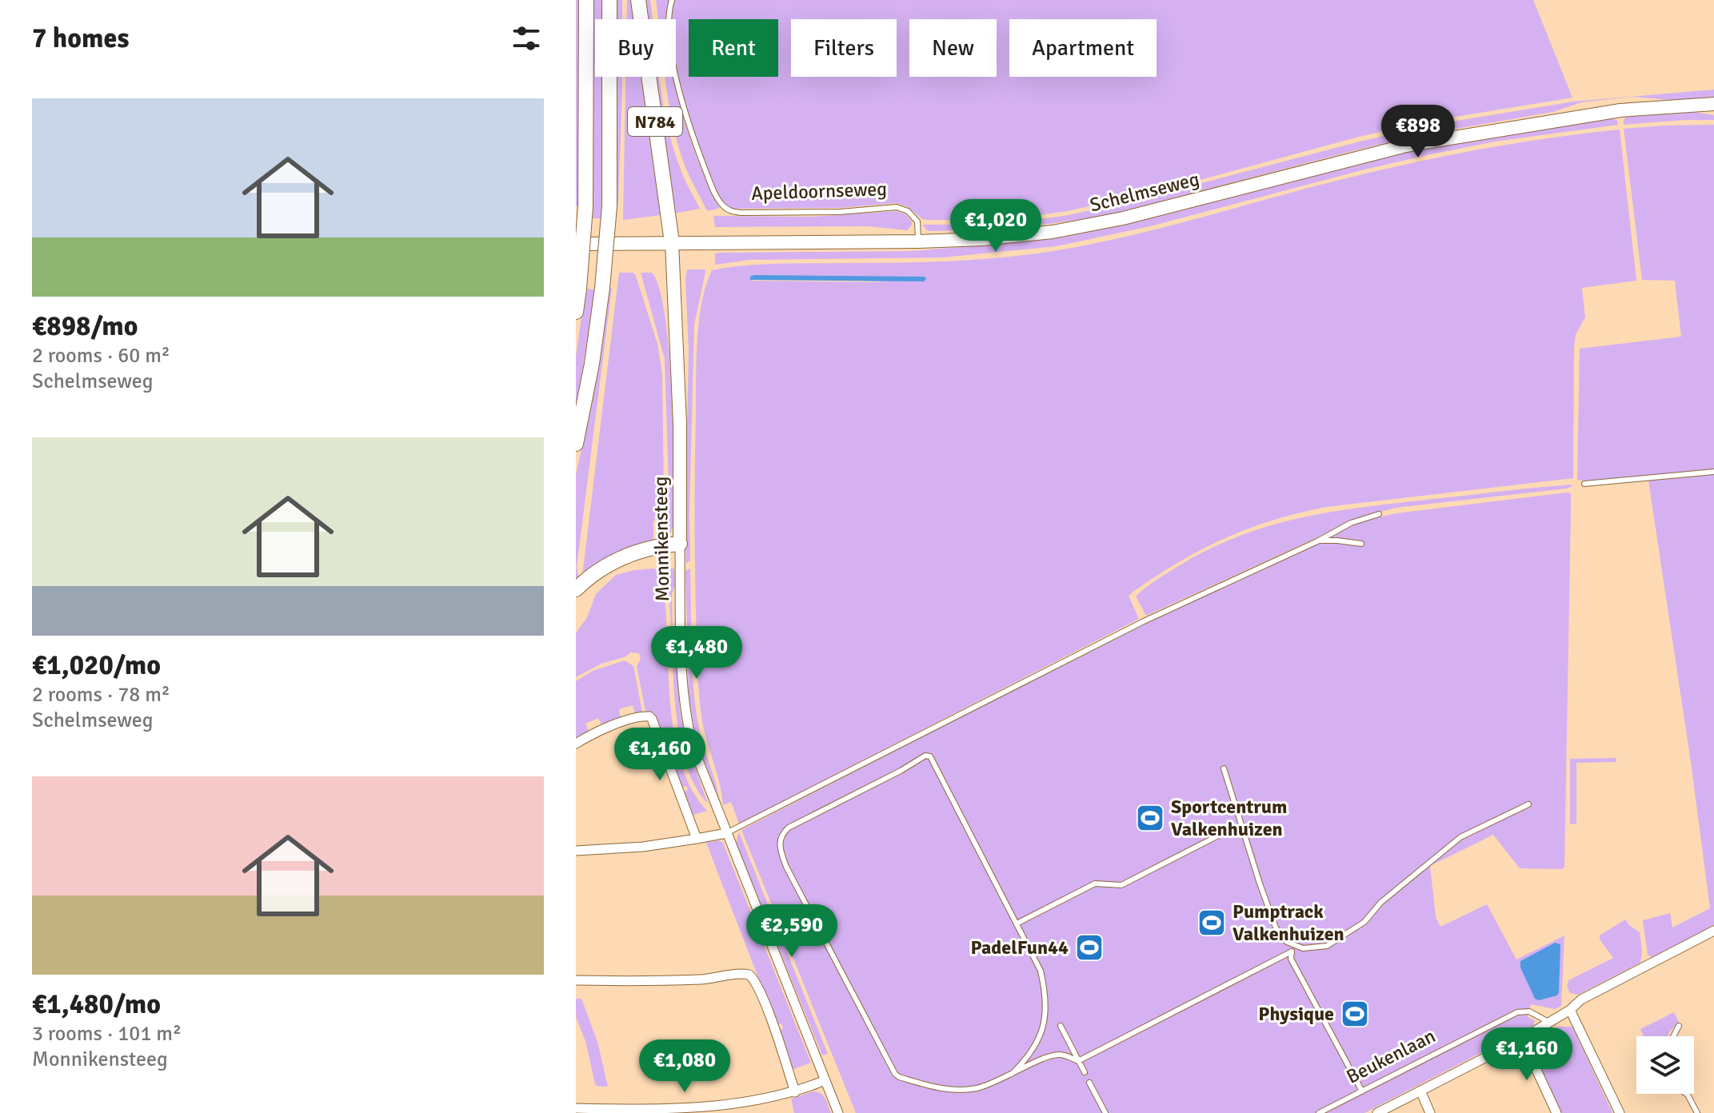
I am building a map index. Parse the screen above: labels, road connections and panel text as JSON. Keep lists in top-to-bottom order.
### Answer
{
  "streets": {
    "main road": ["N784", "Schelmseweg", "Monnikensteeg"],
    "lane": ["Apeldoornseweg", "Beukenlaan"]
  },
  "crossings": [
    ["N784", "Schelmseweg"],
    ["N784", "Monnikensteeg"],
    ["Apeldoornseweg", "Schelmseweg"],
    ["Schelmseweg", "Monnikensteeg"]
  ],
  "places": {
    "sports": [
      "Sportcentrum Valkenhuizen",
      "Pumptrack Valkenhuizen",
      "PadelFun44",
      "Physique"
    ]
  },
  "page": {
    "heading": "7 homes",
    "chip": [
      "Buy",
      "Rent",
      "Filters",
      "New",
      "Apartment"
    ],
    "list": [
      {
        "name": "€898/mo",
        "note": "2 rooms · 60 m² · Schelmseweg"
      },
      {
        "name": "€1,020/mo",
        "note": "2 rooms · 78 m² · Schelmseweg"
      },
      {
        "name": "€1,480/mo",
        "note": "3 rooms · 101 m² · Monnikensteeg"
      }
    ],
    "price": [
      "€898",
      "€1,020",
      "€1,480",
      "€1,160",
      "€2,590",
      "€1,160",
      "€1,080"
    ]
  }
}
